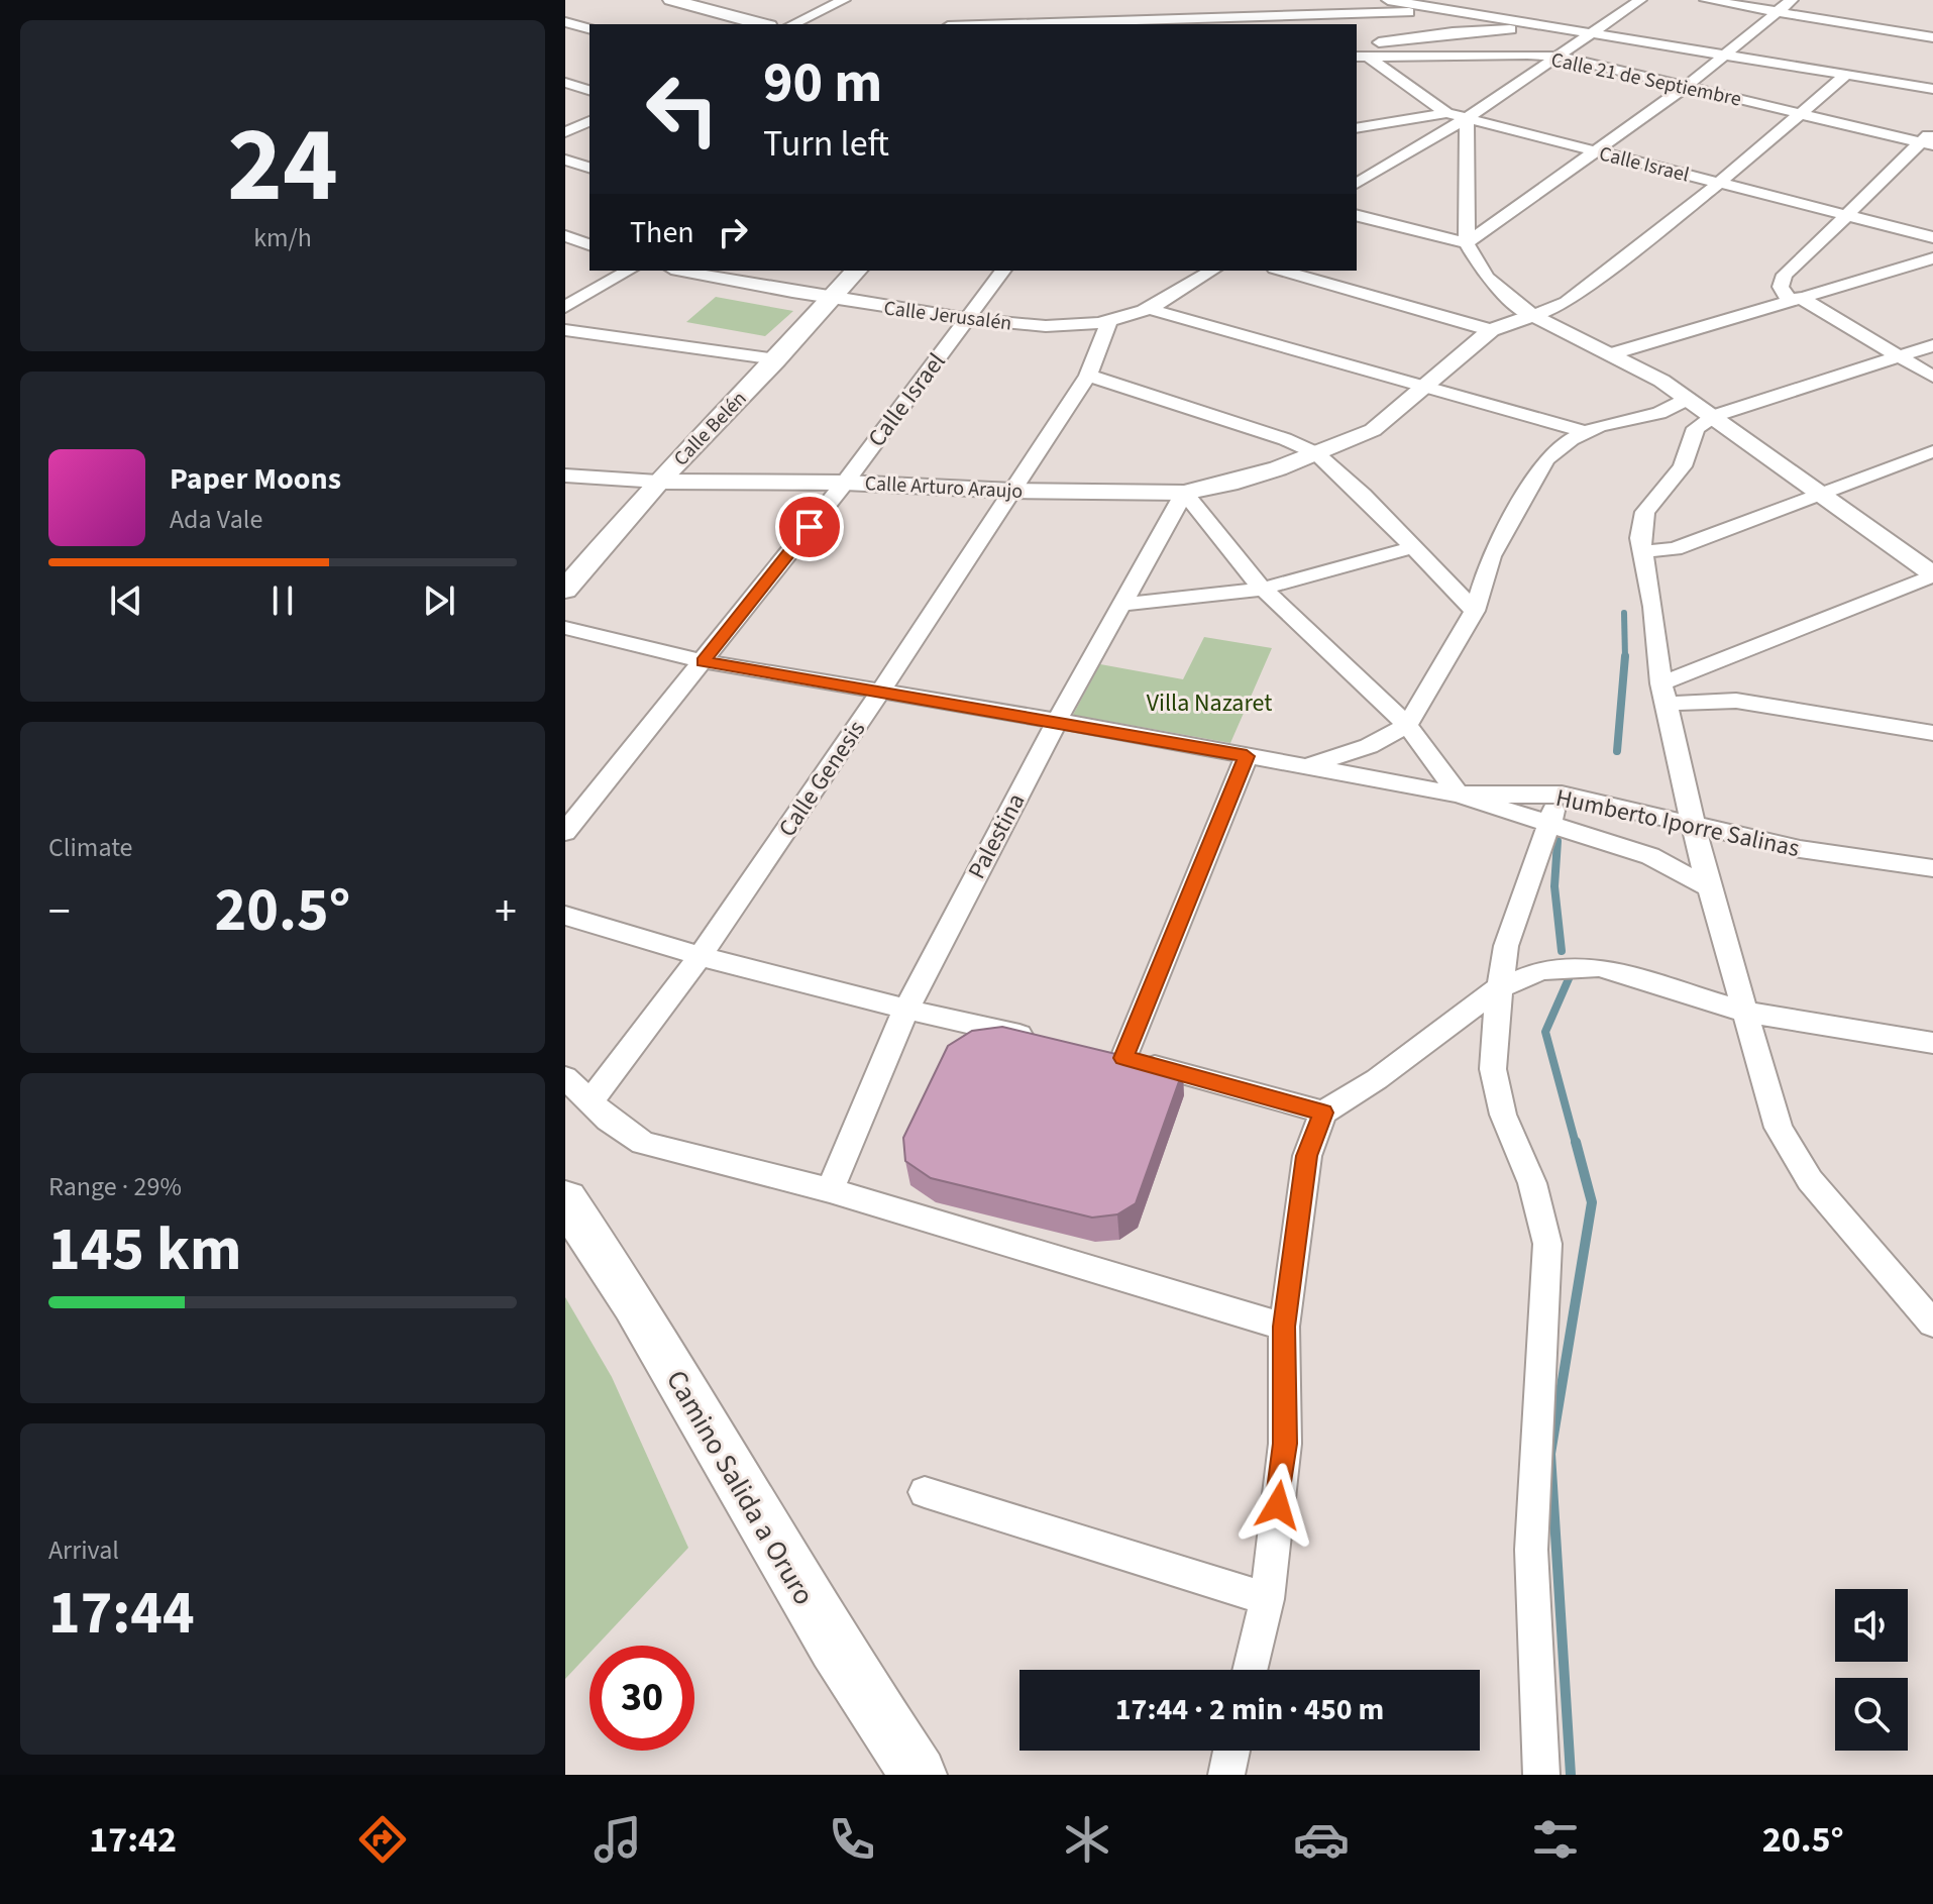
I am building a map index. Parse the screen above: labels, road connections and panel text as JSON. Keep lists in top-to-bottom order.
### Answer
{
  "streets": {
    "highway": ["Camino Salida a Oruro"],
    "main road": ["Calle Belén"],
    "street": [
      "Calle 21 de Septiembre",
      "Calle Israel",
      "Calle Jerusalén",
      "Calle Arturo Araujo",
      "Calle Genesis",
      "Humberto Iporre Salinas",
      "Palestina"
    ]
  },
  "crossings": [
    ["Calle Israel", "Calle Jerusalén"],
    ["Calle Israel", "Calle Arturo Araujo"],
    ["Calle Israel", "Humberto Iporre Salinas"],
    ["Calle Jerusalén", "Calle Belén"],
    ["Calle Jerusalén", "Calle Genesis"],
    ["Calle Belén", "Calle Arturo Araujo"],
    ["Calle Arturo Araujo", "Calle Genesis"],
    ["Calle Arturo Araujo", "Palestina"],
    ["Calle Genesis", "Humberto Iporre Salinas"],
    ["Humberto Iporre Salinas", "Palestina"]
  ],
  "parks": ["Villa Nazaret"],
  "page": {
    "tile": [
      ["24", "km/h"],
      "Climate",
      ["Range · 29%", "145 km"],
      ["Arrival", "17:44"]
    ],
    "turn": ["90 m", "Turn left"],
    "then": "Then",
    "song": ["Paper Moons", "Ada Vale"],
    "heat": ["−", "20.5°", "+"],
    "limit": "30",
    "trip": "17:44 · 2 min · 450 m",
    "tabs": ["17:42", "20.5°"]
  }
}
